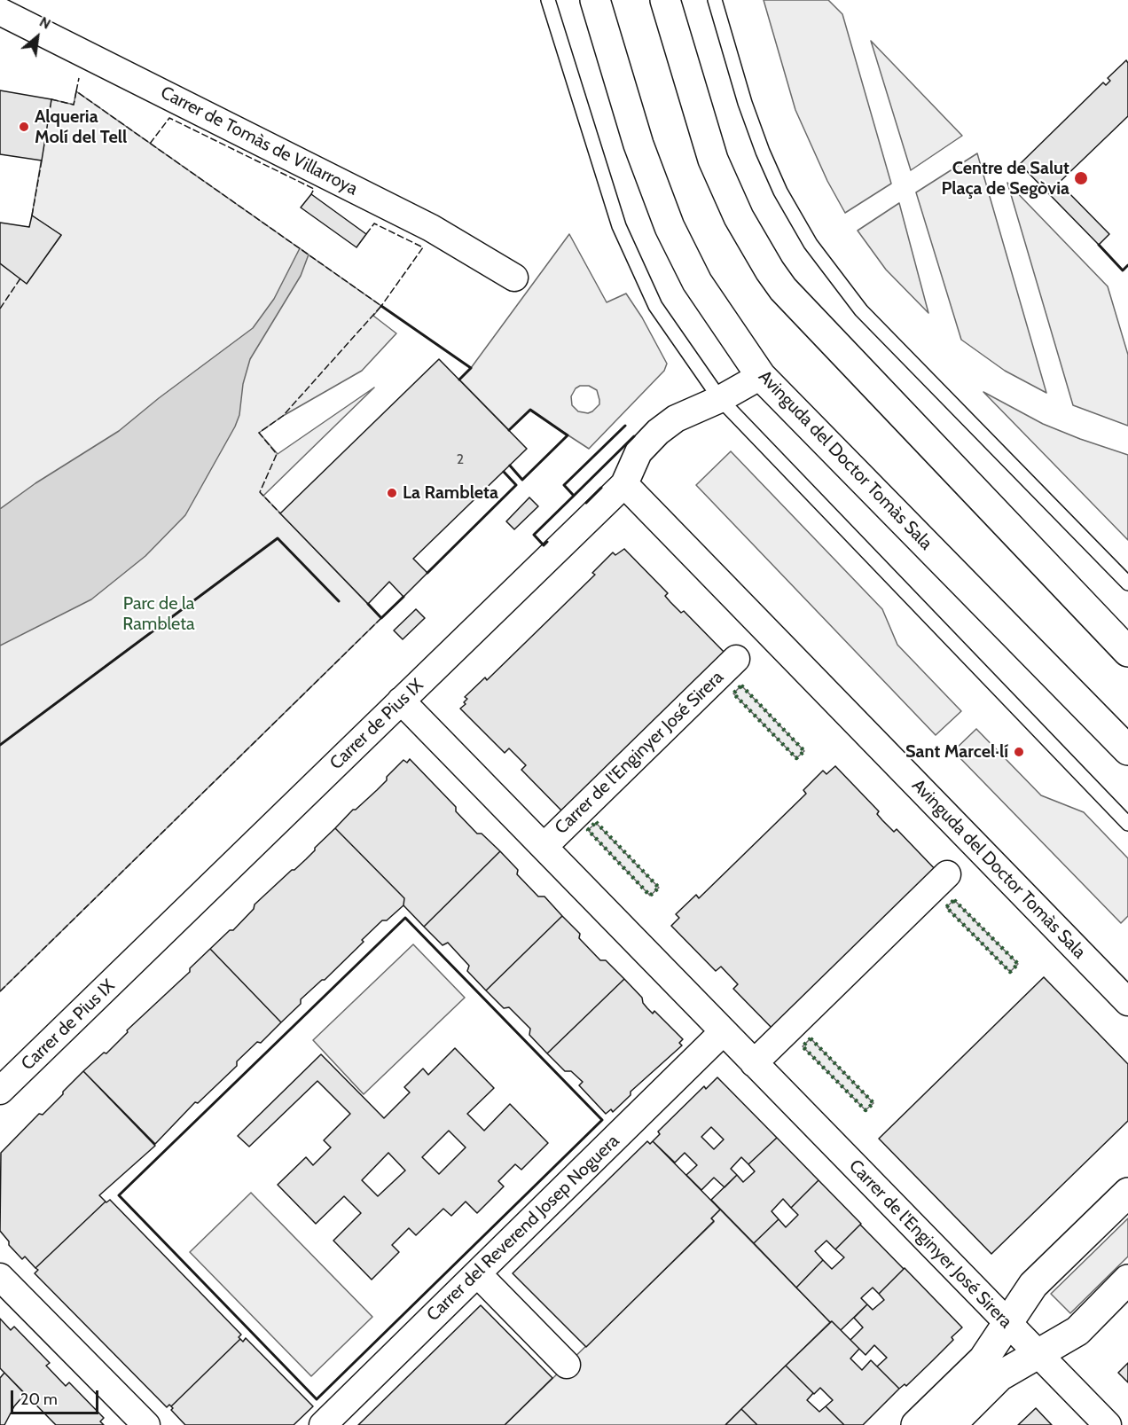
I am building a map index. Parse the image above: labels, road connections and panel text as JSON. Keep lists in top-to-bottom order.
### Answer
{
  "streets": {
    "main road": ["Avinguda del Doctor Tomàs Sala"],
    "street": [
      "Carrer de Tomàs de Villarroya",
      "Carrer de Pius IX",
      "Carrer de l'Enginyer José Sirera",
      "Carrer del Reverend Josep Noguera"
    ]
  },
  "crossings": [
    ["Avinguda del Doctor Tomàs Sala", "Carrer de Pius IX"],
    ["Carrer de Pius IX", "Carrer de l'Enginyer José Sirera"],
    ["Carrer de l'Enginyer José Sirera", "Carrer del Reverend Josep Noguera"]
  ],
  "parks": ["Parc de la Rambleta"],
  "places": [
    "Alqueria Molí del Tell",
    "Centre de Salut Plaça de Segòvia",
    "La Rambleta",
    "Sant Marcel·lí"
  ],
  "house_numbers": ["2"],
  "scale_bar": "20 m",
  "north": "top right"
}
